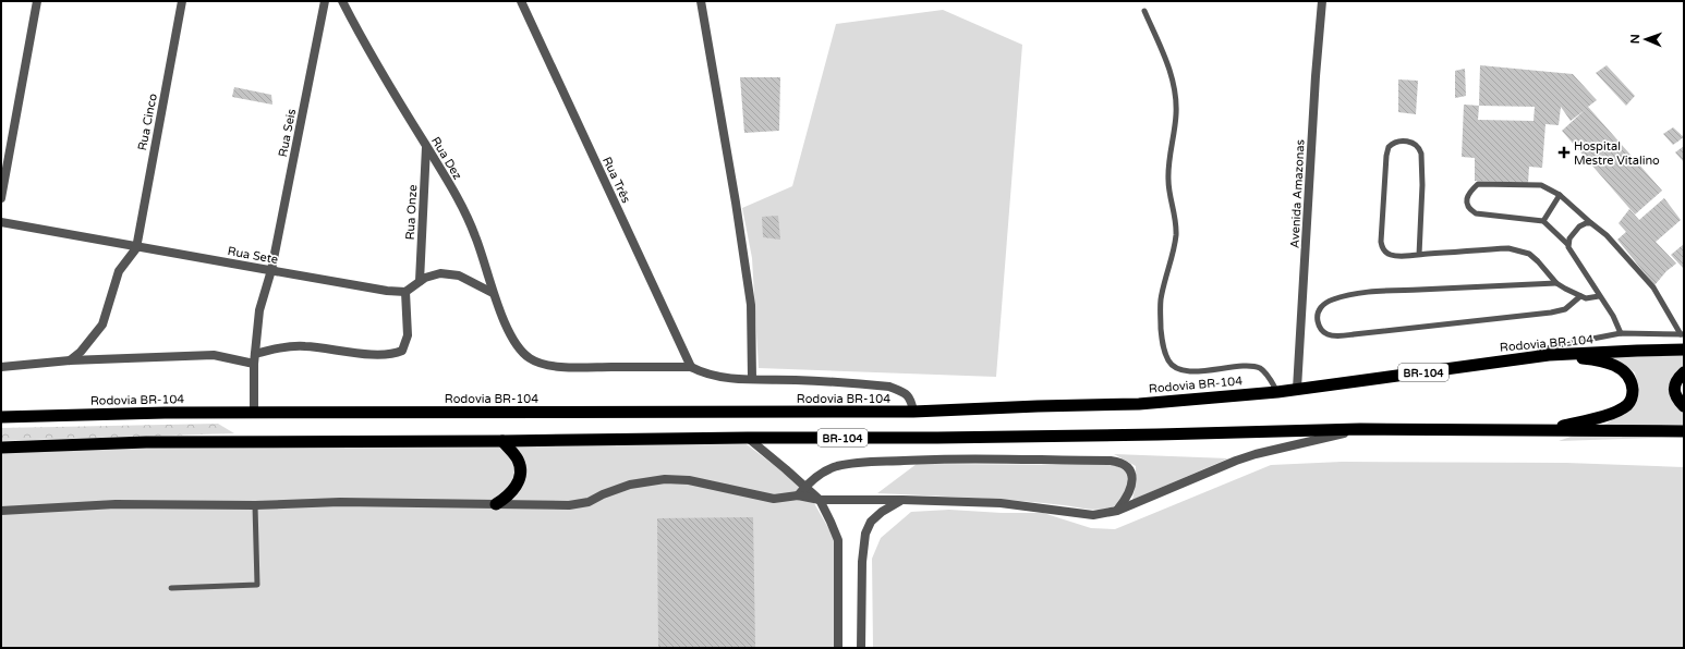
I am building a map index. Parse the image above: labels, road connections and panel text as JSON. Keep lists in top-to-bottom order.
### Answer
{
  "streets": {
    "highway": ["Rodovia BR-104", "BR-104"],
    "street": [
      "Rua Cinco",
      "Rua Seis",
      "Rua Dez",
      "Rua Três",
      "Avenida Amazonas",
      "Rua Onze",
      "Rua Sete"
    ]
  },
  "crossings": [
    ["Rua Cinco", "Rua Sete"],
    ["Rua Seis", "Rua Sete"],
    ["Rua Seis", "Rodovia BR-104"],
    ["Rua Dez", "Rua Três"],
    ["Rua Dez", "Rua Onze"],
    ["Avenida Amazonas", "Rodovia BR-104"]
  ],
  "places": {
    "health": ["Hospital Mestre Vitalino"]
  },
  "north": "left"
}
